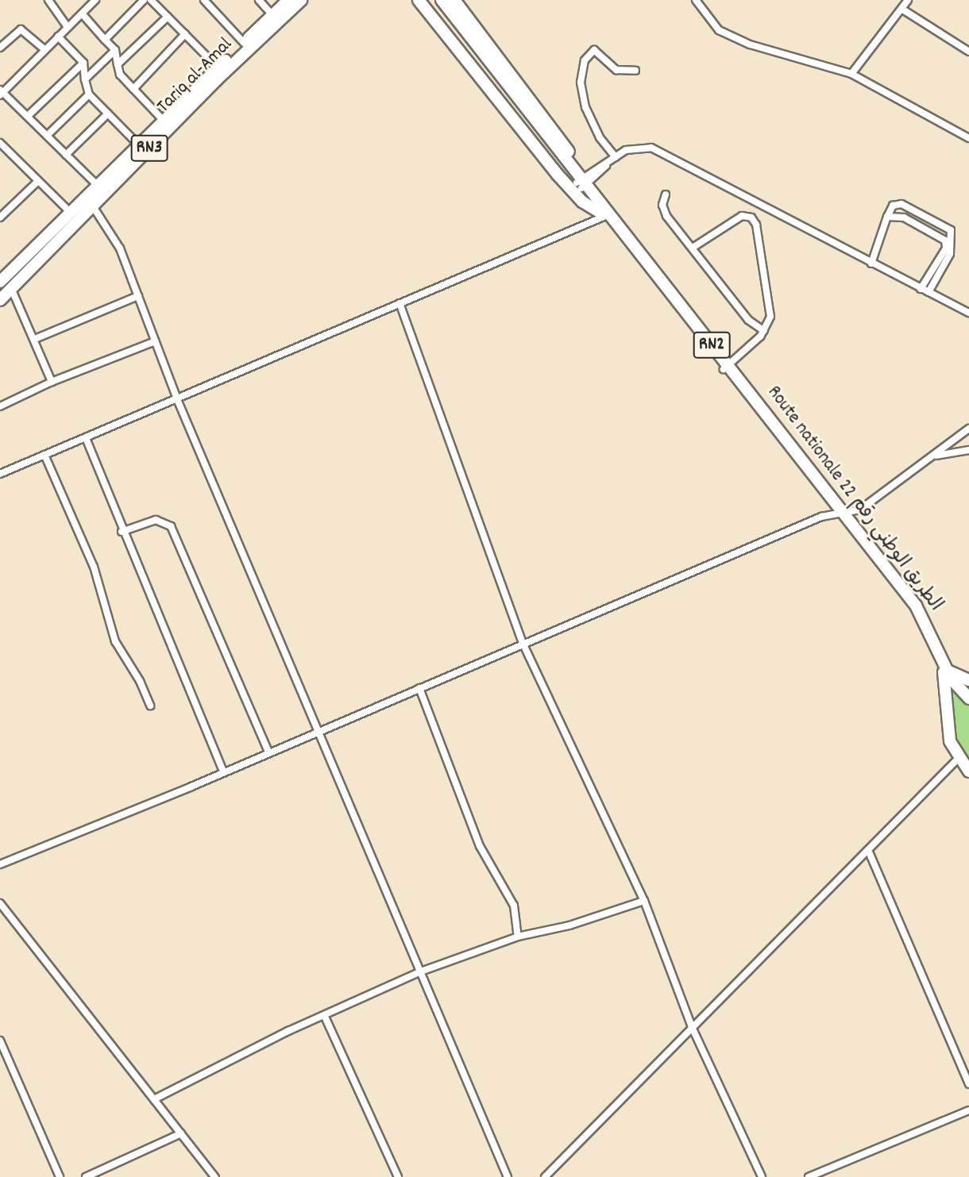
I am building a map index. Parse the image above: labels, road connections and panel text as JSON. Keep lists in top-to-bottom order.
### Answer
{
  "streets": {
    "highway": [
      "Tariq al-Amal",
      "RN3",
      "RN2",
      "Route nationale 22 الطريق الوطني رقم"
    ]
  },
  "crossings": [
    ["RN2", "Route nationale 22 الطريق الوطني رقم"]
  ]
}
